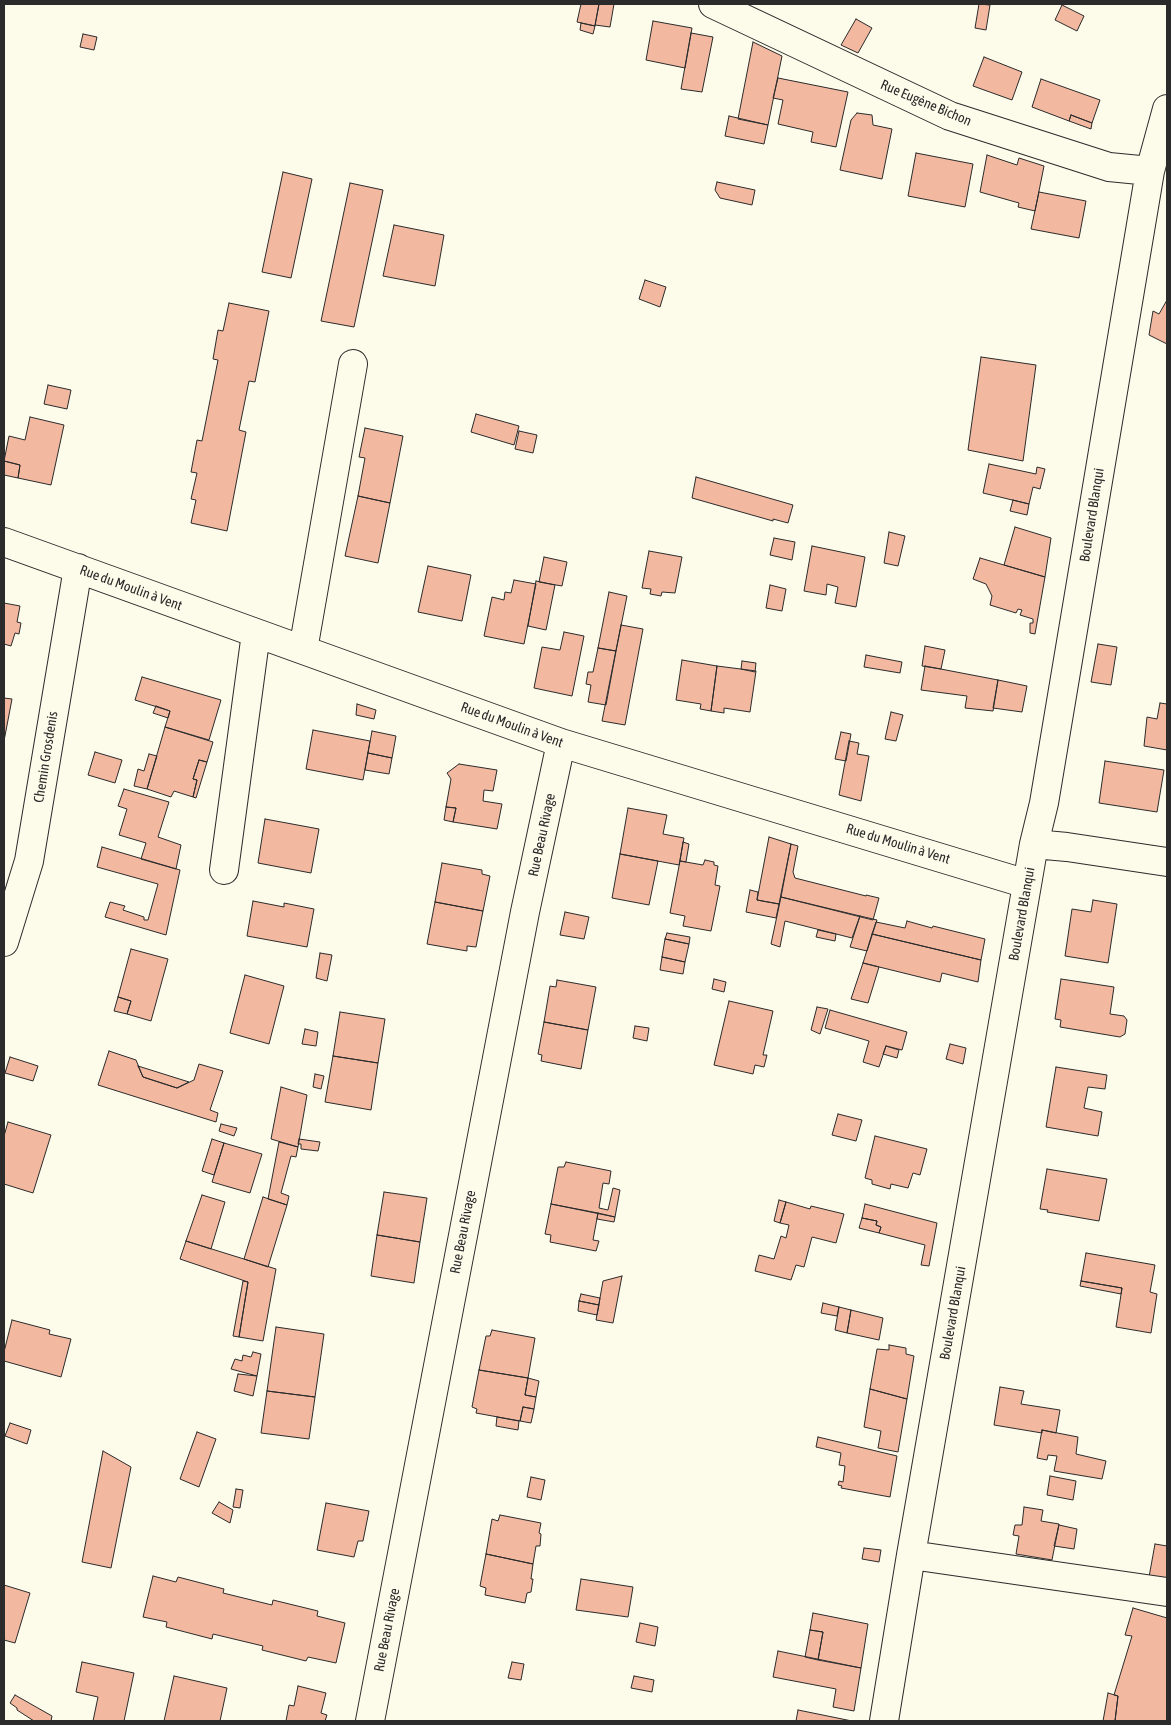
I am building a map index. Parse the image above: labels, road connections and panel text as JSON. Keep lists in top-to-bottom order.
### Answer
{
  "streets": {
    "street": [
      "Rue Eugène Bichon",
      "Boulevard Blanqui",
      "Rue du Moulin à Vent",
      "Chemin Grosdenis",
      "Rue Beau Rivage"
    ]
  },
  "crossings": [
    ["Rue Eugène Bichon", "Boulevard Blanqui"],
    ["Boulevard Blanqui", "Rue du Moulin à Vent"],
    ["Rue du Moulin à Vent", "Chemin Grosdenis"],
    ["Rue du Moulin à Vent", "Rue Beau Rivage"]
  ]
}
